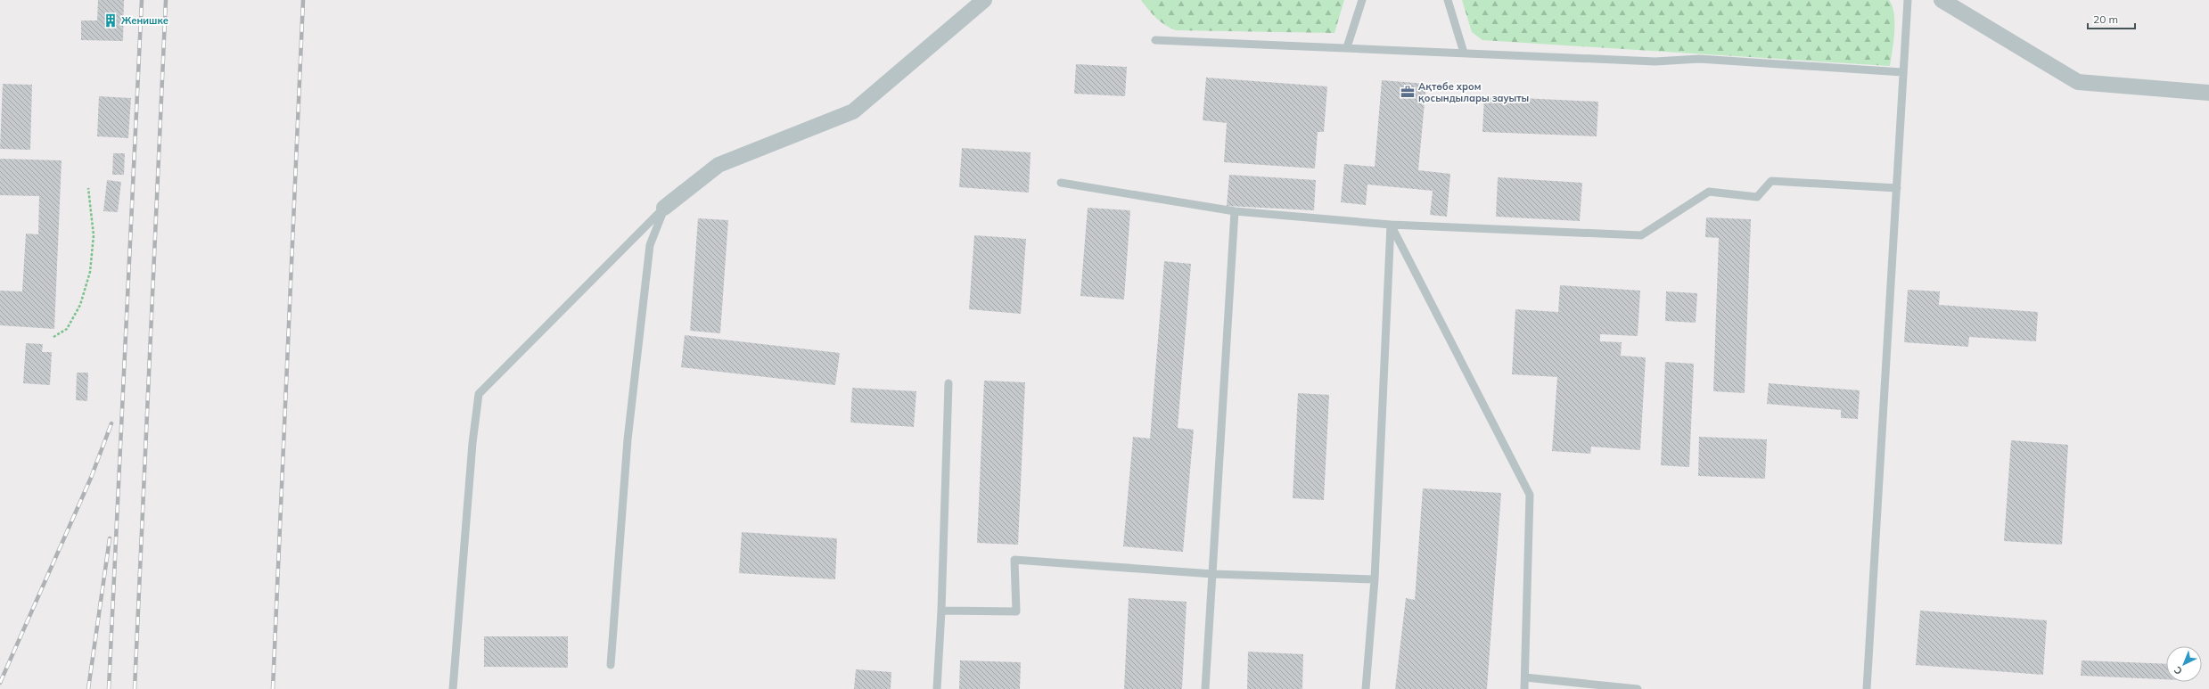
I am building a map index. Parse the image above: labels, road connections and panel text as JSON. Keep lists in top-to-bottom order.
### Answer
{
  "places": {
    "building": ["Женишке"],
    "office": ["Ақтөбе хром қосындылары зауыты"]
  },
  "scale_bar": "20 m",
  "north": "bottom left"
}
